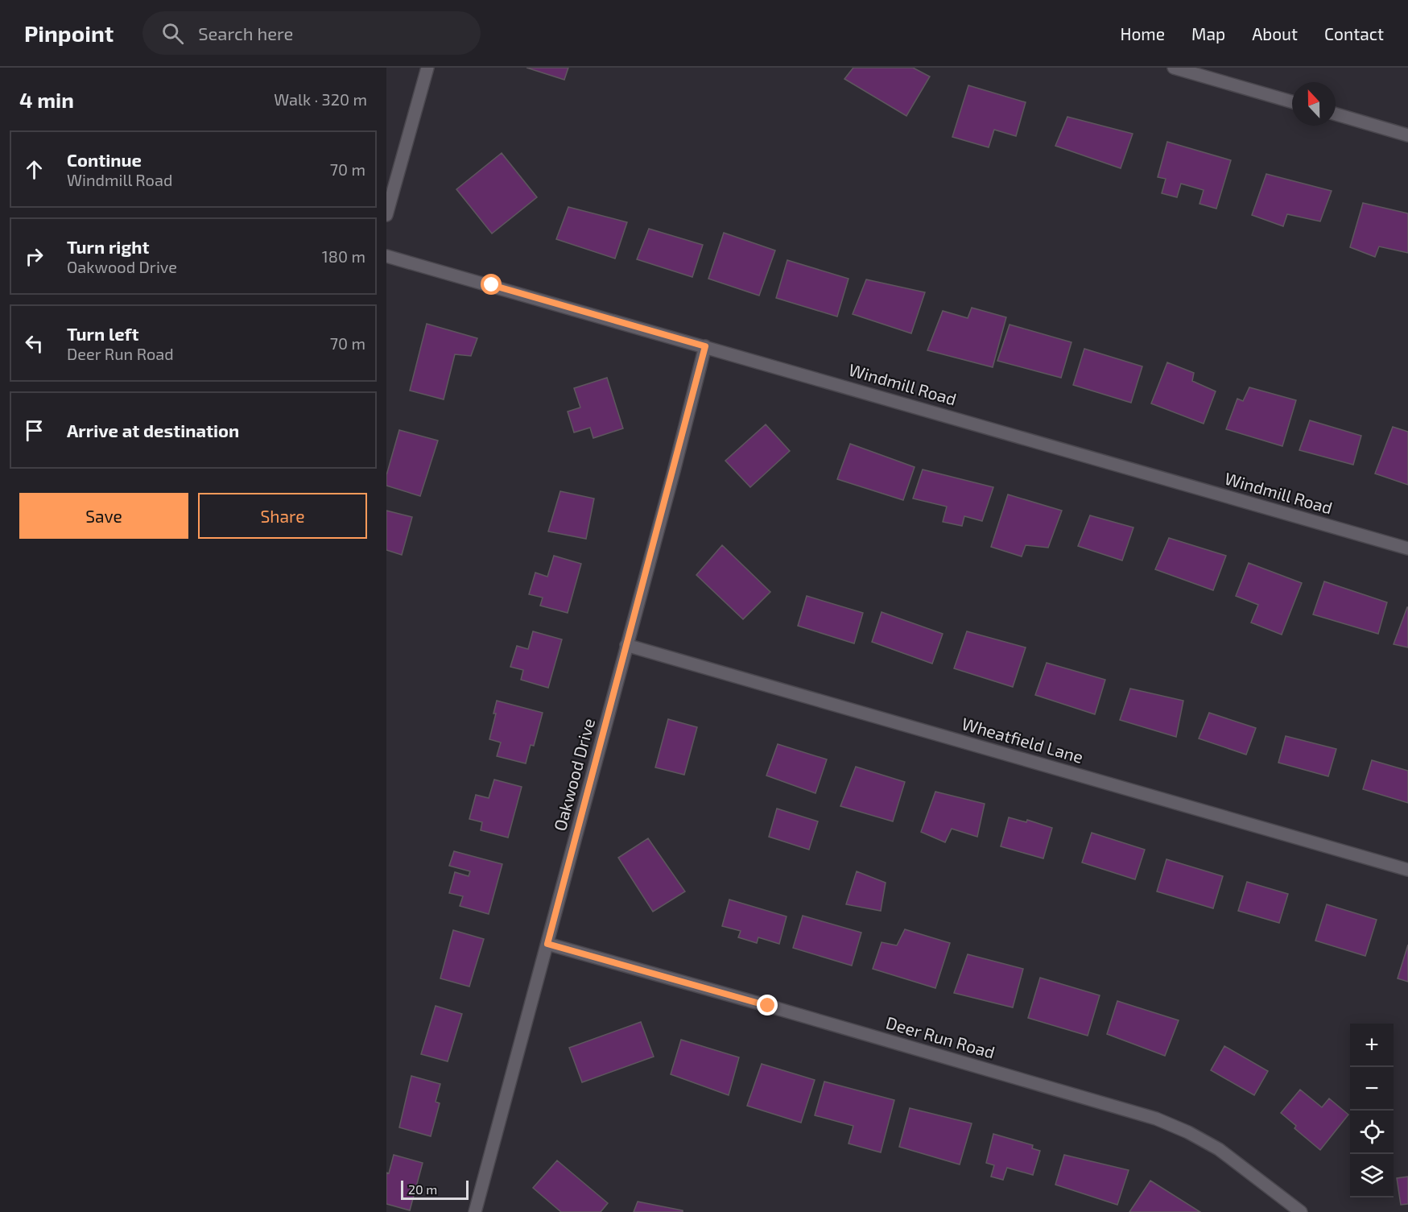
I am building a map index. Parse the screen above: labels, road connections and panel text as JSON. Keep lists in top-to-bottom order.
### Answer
{
  "streets": {
    "street": [
      "Windmill Road",
      "Wheatfield Lane",
      "Oakwood Drive",
      "Deer Run Road"
    ]
  },
  "crossings": [
    ["Windmill Road", "Oakwood Drive"],
    ["Wheatfield Lane", "Oakwood Drive"],
    ["Oakwood Drive", "Deer Run Road"]
  ],
  "scale_bar": "20 m",
  "north": "top",
  "page": {
    "header": "Pinpoint",
    "search": "Search here",
    "nav": [
      "Home",
      "Map",
      "About",
      "Contact"
    ],
    "heading": ["4 min", "Walk · 320 m"],
    "list": [
      ["Continue", "Windmill Road", "70 m"],
      ["Turn right", "Oakwood Drive", "180 m"],
      ["Turn left", "Deer Run Road", "70 m"],
      "Arrive at destination"
    ],
    "buttons": ["Save", "Share"],
    "map_buttons": ["+", "−"],
    "scale": "20 m"
  }
}
